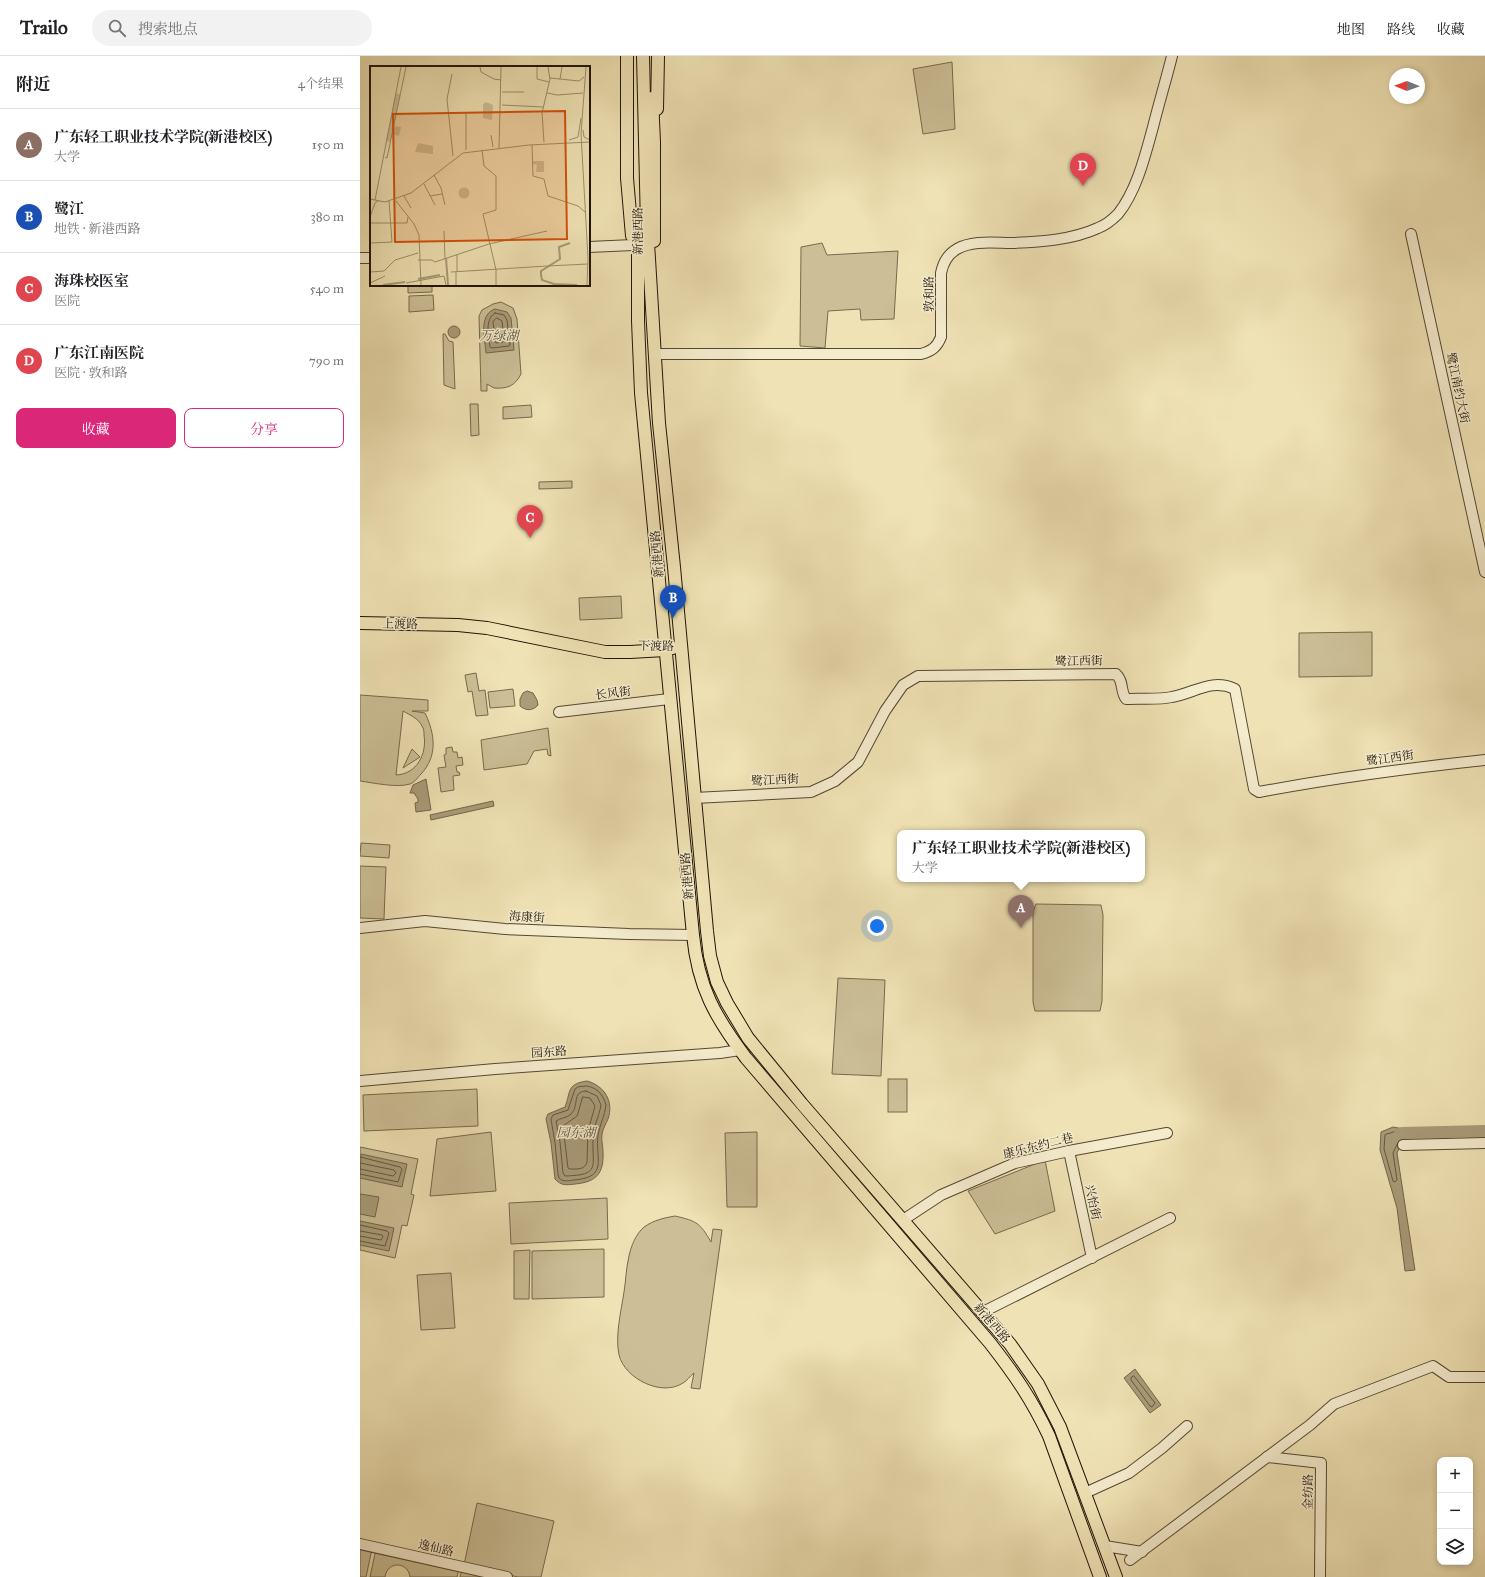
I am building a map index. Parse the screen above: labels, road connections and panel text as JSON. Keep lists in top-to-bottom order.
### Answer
{
  "streets": {
    "main road": ["新港西路", "上渡路", "下渡路"],
    "street": [
      "敦和路",
      "鹭江南约大街",
      "鹭江西街",
      "长风街",
      "海康街",
      "园东路",
      "康乐东约二巷",
      "兴怡街",
      "金纺路",
      "逸仙路"
    ]
  },
  "crossings": [
    ["新港西路", "敦和路"],
    ["新港西路", "下渡路"],
    ["新港西路", "鹭江西街"],
    ["新港西路", "长风街"],
    ["新港西路", "海康街"],
    ["新港西路", "园东路"],
    ["新港西路", "康乐东约二巷"],
    ["上渡路", "下渡路"],
    ["康乐东约二巷", "兴怡街"]
  ],
  "water": ["万绿湖", "园东湖"],
  "north": "left",
  "page": {
    "header": "Trailo",
    "search": "搜索地点",
    "nav": ["地图", "路线", "收藏"],
    "heading": ["附近", "4个结果"],
    "list": [
      {
        "mark": "A",
        "name": "广东轻工职业技术学院(新港校区)",
        "note": "大学",
        "value": "150 m"
      },
      {
        "mark": "B",
        "name": "鹭江",
        "note": "地铁 · 新港西路",
        "value": "380 m"
      },
      {
        "mark": "C",
        "name": "海珠校医室",
        "note": "医院",
        "value": "540 m"
      },
      {
        "mark": "D",
        "name": "广东江南医院",
        "note": "医院 · 敦和路",
        "value": "790 m"
      }
    ],
    "pins": [
      "D",
      "C",
      "B",
      "A"
    ],
    "buttons": ["收藏", "分享"],
    "popup": ["广东轻工职业技术学院(新港校区)", "大学"],
    "map_buttons": ["+", "−"]
  }
}
